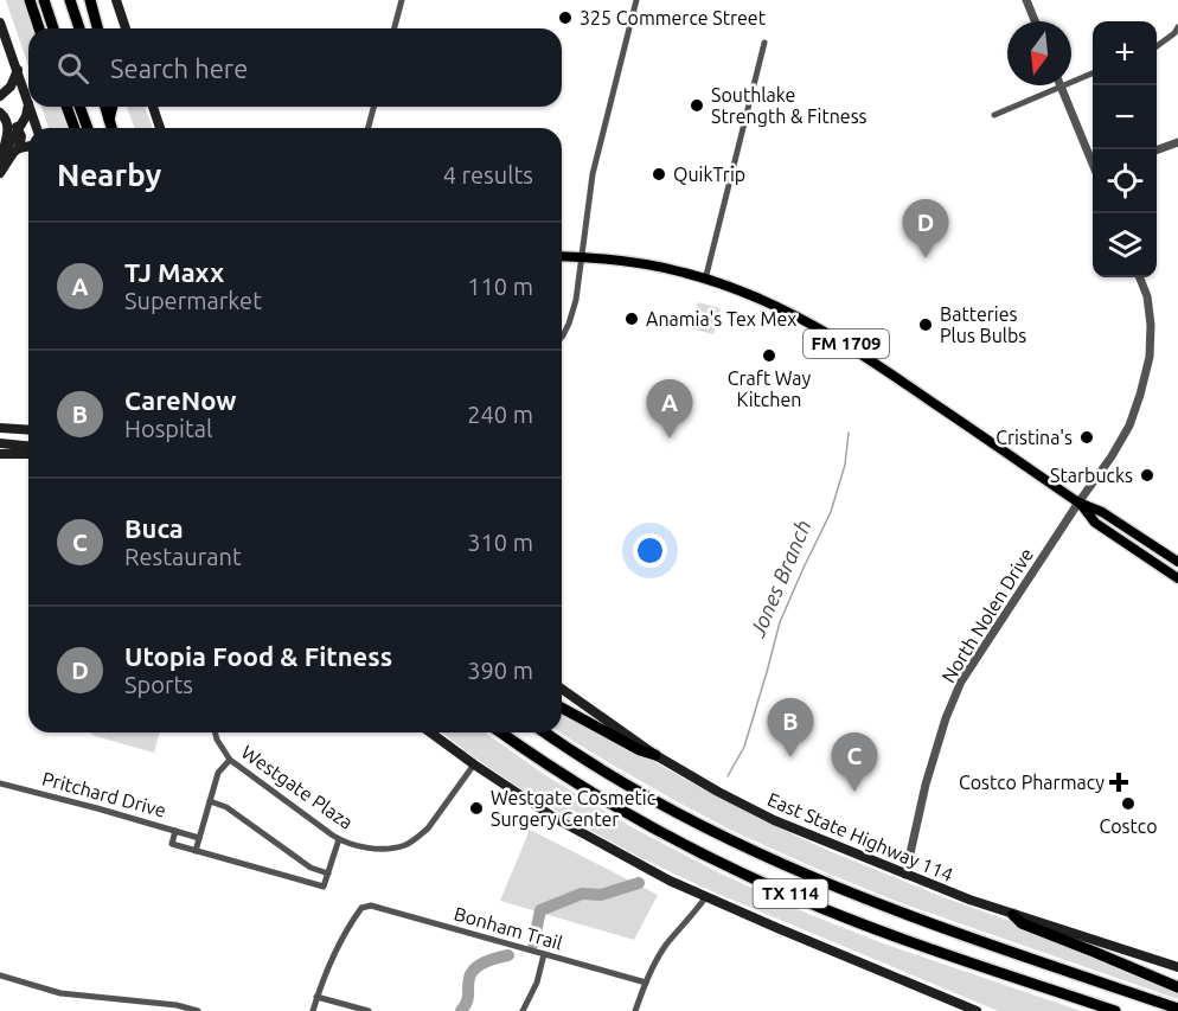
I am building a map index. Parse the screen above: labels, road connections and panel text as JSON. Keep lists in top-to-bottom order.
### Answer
{
  "streets": {
    "highway": ["TX 114"],
    "main road": ["FM 1709", "East State Highway 114"],
    "street": [
      "North Nolen Drive",
      "Westgate Plaza",
      "Pritchard Drive",
      "Bonham Trail"
    ]
  },
  "crossings": [
    ["FM 1709", "North Nolen Drive"],
    ["North Nolen Drive", "East State Highway 114"]
  ],
  "water": ["Jones Branch"],
  "places": {
    "other": [
      "325 Commerce Street",
      "Southlake Strength & Fitness",
      "QuikTrip",
      "Anamia's Tex Mex",
      "Batteries Plus Bulbs",
      "Craft Way Kitchen",
      "Cristina's",
      "Starbucks",
      "Costco",
      "Westgate Cosmetic Surgery Center"
    ],
    "health": ["Costco Pharmacy"]
  },
  "north": "bottom",
  "page": {
    "map_buttons": ["+", "−"],
    "search": "Search here",
    "heading": ["Nearby", "4 results"],
    "pins": [
      "D",
      "A",
      "B",
      "C"
    ],
    "list": [
      {
        "mark": "A",
        "name": "TJ Maxx",
        "note": "Supermarket",
        "value": "110 m"
      },
      {
        "mark": "B",
        "name": "CareNow",
        "note": "Hospital",
        "value": "240 m"
      },
      {
        "mark": "C",
        "name": "Buca",
        "note": "Restaurant",
        "value": "310 m"
      },
      {
        "mark": "D",
        "name": "Utopia Food & Fitness",
        "note": "Sports",
        "value": "390 m"
      }
    ]
  }
}
